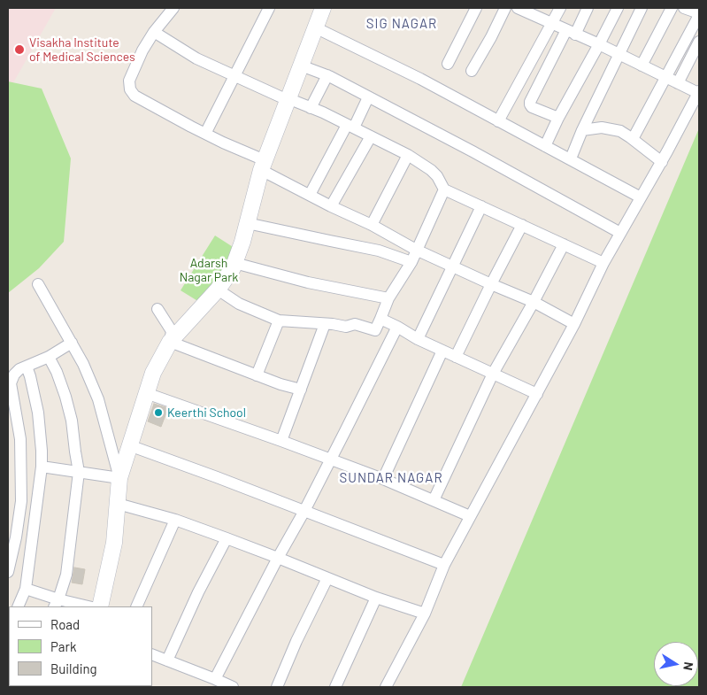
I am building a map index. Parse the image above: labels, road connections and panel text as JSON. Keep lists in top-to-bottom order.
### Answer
{
  "districts": ["SIG NAGAR", "SUNDAR NAGAR"],
  "parks": ["Adarsh Nagar Park"],
  "places": ["Visakha Institute of Medical Sciences", "Keerthi School"],
  "legend": ["Road", "Park", "Building"],
  "north": "right"
}
